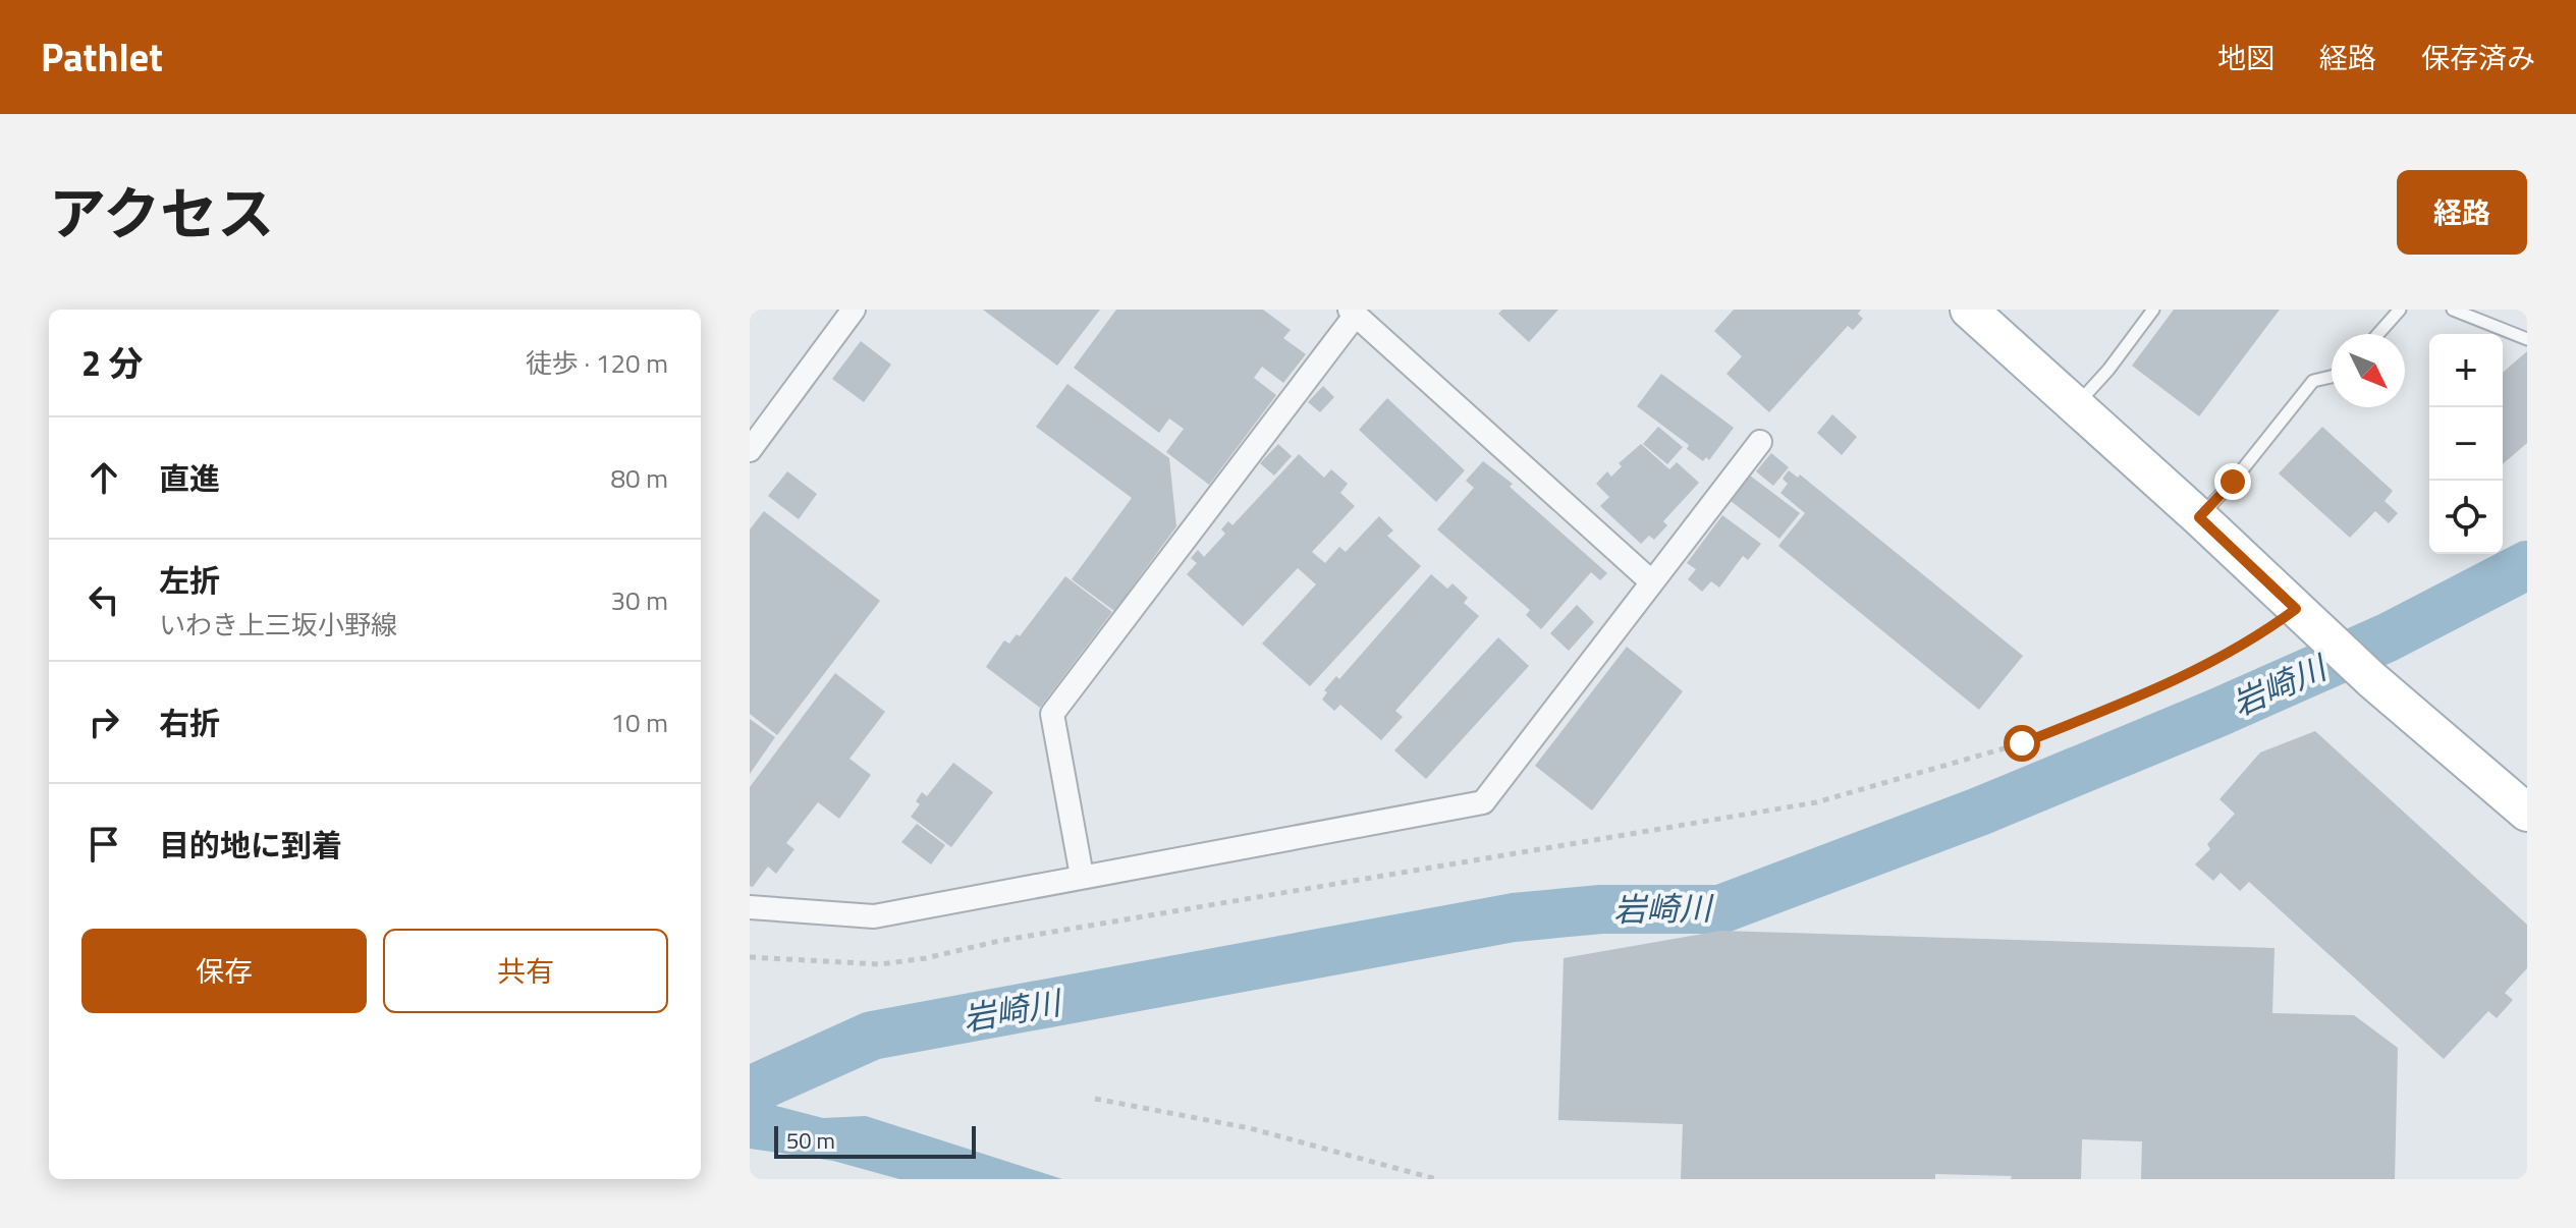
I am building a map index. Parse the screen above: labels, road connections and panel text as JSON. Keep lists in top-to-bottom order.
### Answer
{
  "water": ["岩崎川"],
  "scale_bar": "50 m",
  "north": "bottom right",
  "page": {
    "header": "Pathlet",
    "nav": ["地図", "経路", "保存済み"],
    "title": "アクセス",
    "buttons": [
      "経路",
      ["保存", "共有"]
    ],
    "heading": ["2 分", "徒歩 · 120 m"],
    "map_buttons": ["+", "−"],
    "list": [
      ["直進", "80 m"],
      ["左折", "いわき上三坂小野線", "30 m"],
      ["右折", "10 m"],
      "目的地に到着"
    ],
    "scale": "50 m"
  }
}
